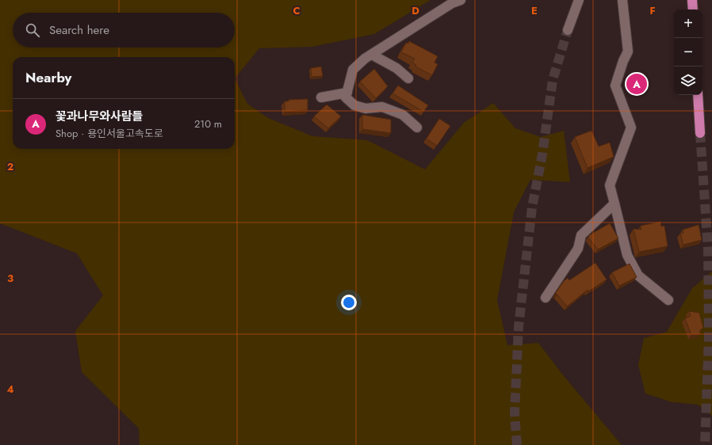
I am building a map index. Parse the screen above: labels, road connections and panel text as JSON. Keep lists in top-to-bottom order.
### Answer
{
  "page": {
    "map_buttons": ["+", "−"],
    "search": "Search here",
    "heading": "Nearby",
    "pins": "A",
    "list": [
      {
        "mark": "A",
        "name": "꽃과나무와사람들",
        "note": "Shop · 용인서울고속도로",
        "value": "210 m"
      }
    ]
  },
  "grid": {
    "columns": [
      "C",
      "D",
      "E",
      "F"
    ],
    "rows": ["2", "3", "4"]
  }
}
